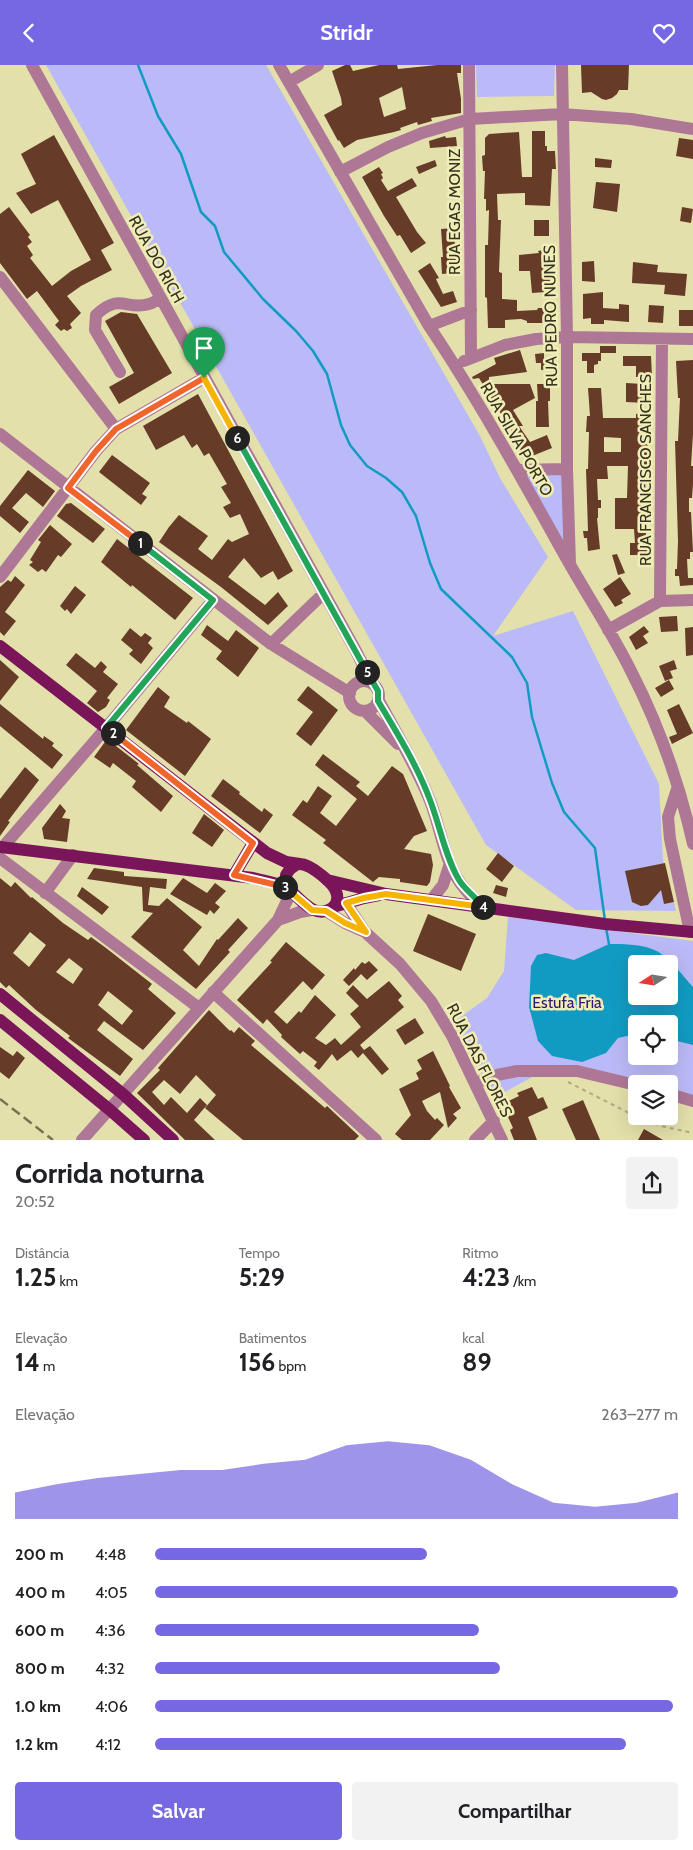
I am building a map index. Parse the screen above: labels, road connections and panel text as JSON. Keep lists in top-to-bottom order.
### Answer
{
  "streets": {
    "street": [
      "RUA EGAS MONIZ",
      "RUA DO RICH",
      "RUA PEDRO NUNES",
      "RUA SILVA PORTO",
      "RUA FRANCISCO SANCHES",
      "RUA DAS FLORES"
    ]
  },
  "crossings": [
    ["RUA PEDRO NUNES", "RUA SILVA PORTO"]
  ],
  "parks": ["Estufa Fria"],
  "north": "left",
  "page": {
    "header": "Stridr",
    "pins": [
      "6",
      "1",
      "5",
      "2",
      "3",
      "4"
    ],
    "heading": ["Corrida noturna", "20:52"],
    "stats": [
      ["Distância", "1.25 km"],
      ["Tempo", "5:29"],
      ["Ritmo", "4:23 /km"],
      ["Elevação", "14 m"],
      ["Batimentos", "156 bpm"],
      ["kcal", "89"]
    ],
    "chart": ["Elevação", "263–277 m"],
    "list": [
      {
        "name": "200 m",
        "note": "4:48"
      },
      {
        "name": "400 m",
        "note": "4:05"
      },
      {
        "name": "600 m",
        "note": "4:36"
      },
      {
        "name": "800 m",
        "note": "4:32"
      },
      {
        "name": "1.0 km",
        "note": "4:06"
      },
      {
        "name": "1.2 km",
        "note": "4:12"
      }
    ],
    "buttons": ["Salvar", "Compartilhar"]
  }
}
